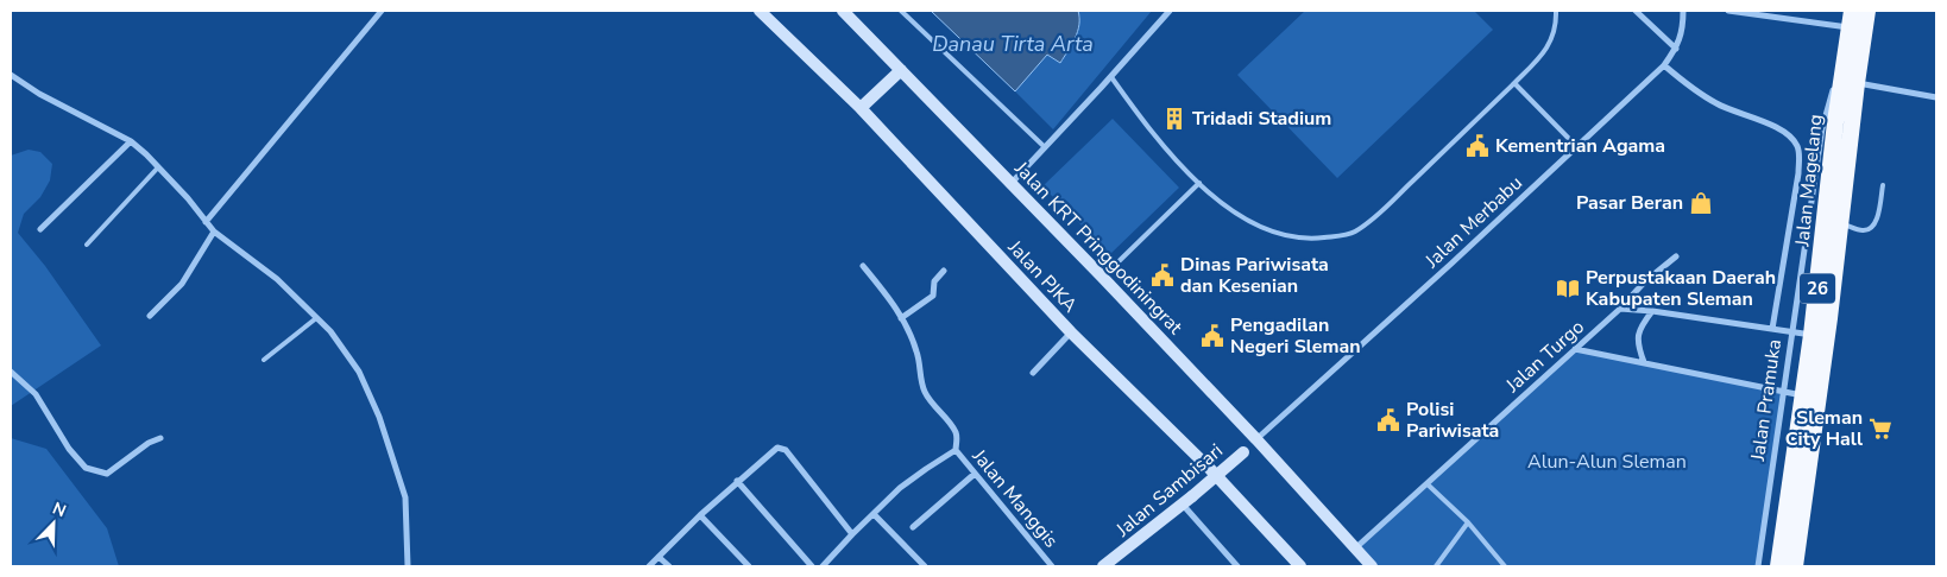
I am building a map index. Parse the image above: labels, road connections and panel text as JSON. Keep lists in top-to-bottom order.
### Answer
{
  "streets": {
    "highway": ["Jalan Magelang", "26"],
    "main road": ["Jalan KRT Pringgodiningrat", "Jalan PJKA", "Jalan Sambisari"],
    "street": [
      "Jalan Merbabu",
      "Jalan Turgo",
      "Jalan Pramuka",
      "Jalan Manggis"
    ]
  },
  "crossings": [
    ["Jalan Magelang", "Jalan Pramuka"],
    ["Jalan Merbabu", "Jalan KRT Pringgodiningrat"],
    ["Jalan Merbabu", "Jalan Pramuka"],
    ["Jalan Merbabu", "Jalan Sambisari"],
    ["Jalan KRT Pringgodiningrat", "Jalan Turgo"],
    ["Jalan KRT Pringgodiningrat", "Jalan Sambisari"]
  ],
  "water": ["Danau Tirta Arta"],
  "parks": ["Alun-Alun Sleman"],
  "places": {
    "building": ["Tridadi Stadium"],
    "public building": [
      "Kementrian Agama",
      "Dinas Pariwisata dan Kesenian",
      "Pengadilan Negeri Sleman",
      "Polisi Pariwisata"
    ],
    "shop": ["Pasar Beran"],
    "library": ["Perpustakaan Daerah Kabupaten Sleman"],
    "supermarket": ["Sleman City Hall"]
  },
  "north": "top right"
}
